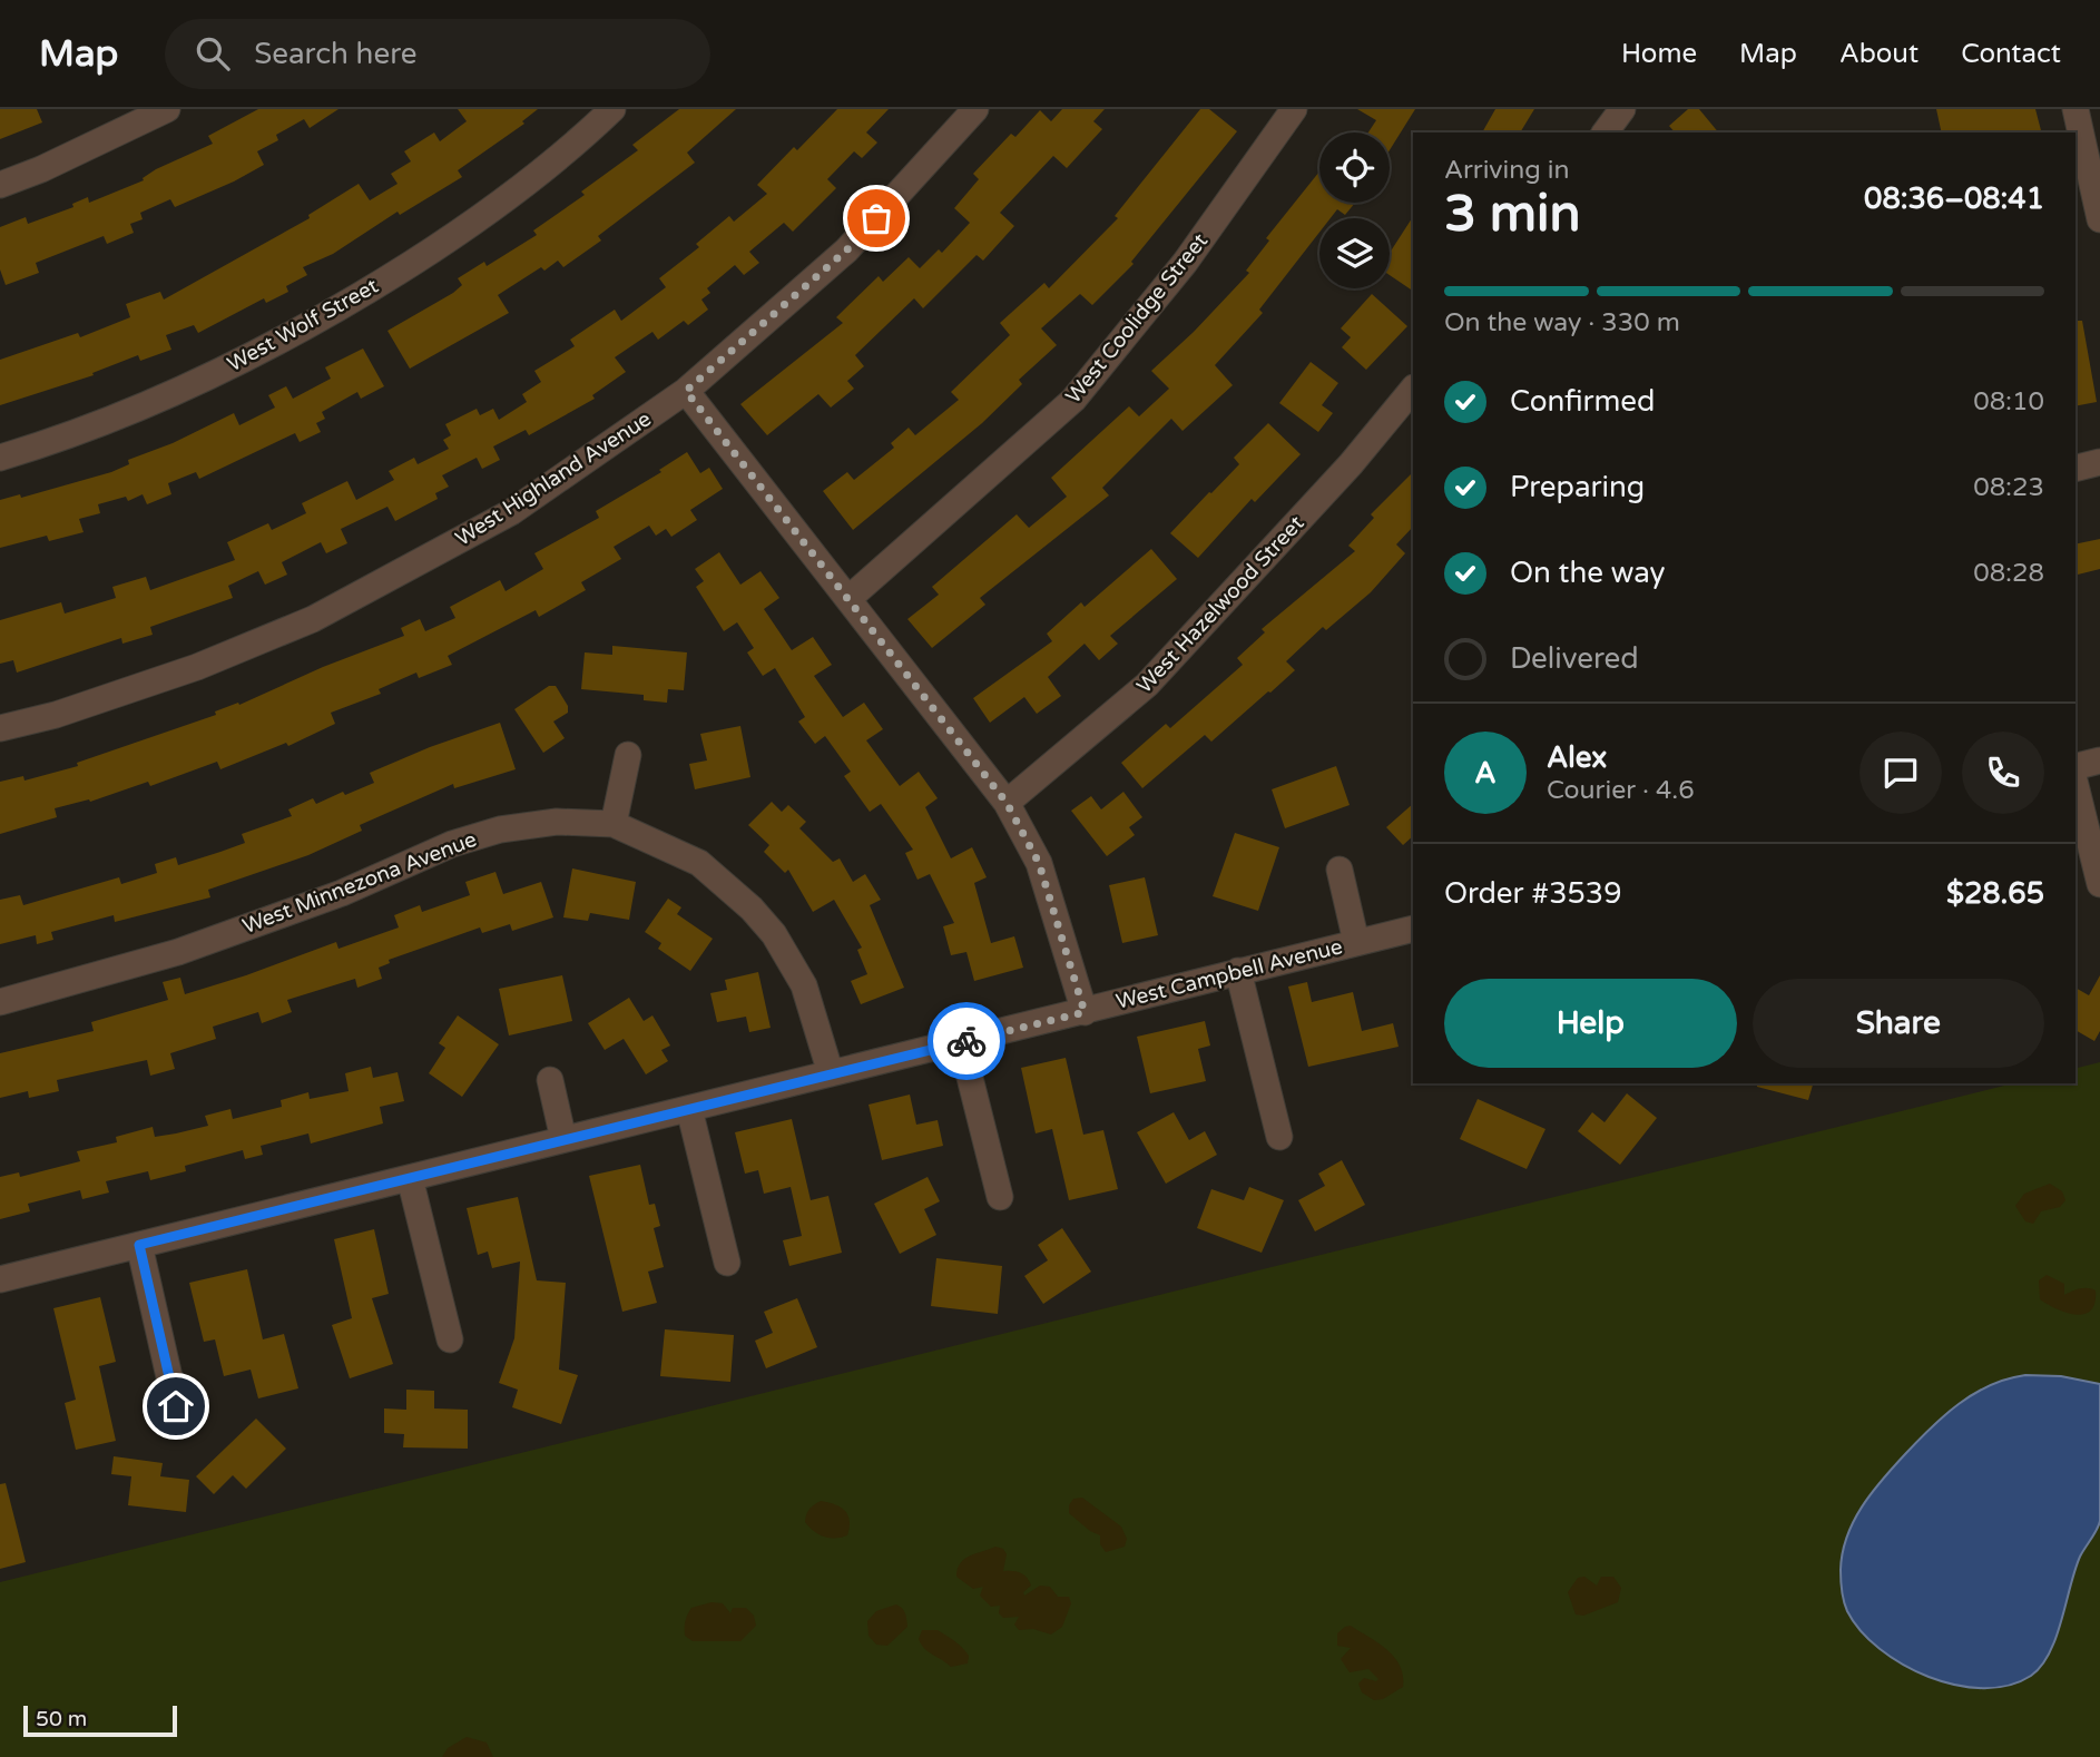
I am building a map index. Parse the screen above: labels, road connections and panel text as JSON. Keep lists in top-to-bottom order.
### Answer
{
  "streets": {
    "street": [
      "West Coolidge Street",
      "West Wolf Street",
      "West Highland Avenue",
      "West Hazelwood Street",
      "West Minnezona Avenue",
      "West Campbell Avenue"
    ]
  },
  "crossings": [
    ["West Minnezona Avenue", "West Campbell Avenue"]
  ],
  "scale_bar": "50 m",
  "page": {
    "header": "Map",
    "search": "Search here",
    "nav": [
      "Home",
      "Map",
      "About",
      "Contact"
    ],
    "heading": ["3 min", "Arriving in", "08:36–08:41"],
    "panel": [
      "Alex",
      "Courier · 4.6",
      "Order #3539",
      "$28.65"
    ],
    "bar": "On the way · 330 m",
    "list": [
      ["Confirmed", "08:10"],
      ["Preparing", "08:23"],
      ["On the way", "08:28"],
      "Delivered"
    ],
    "round": "A",
    "buttons": ["Help", "Share"],
    "scale": "50 m"
  }
}
